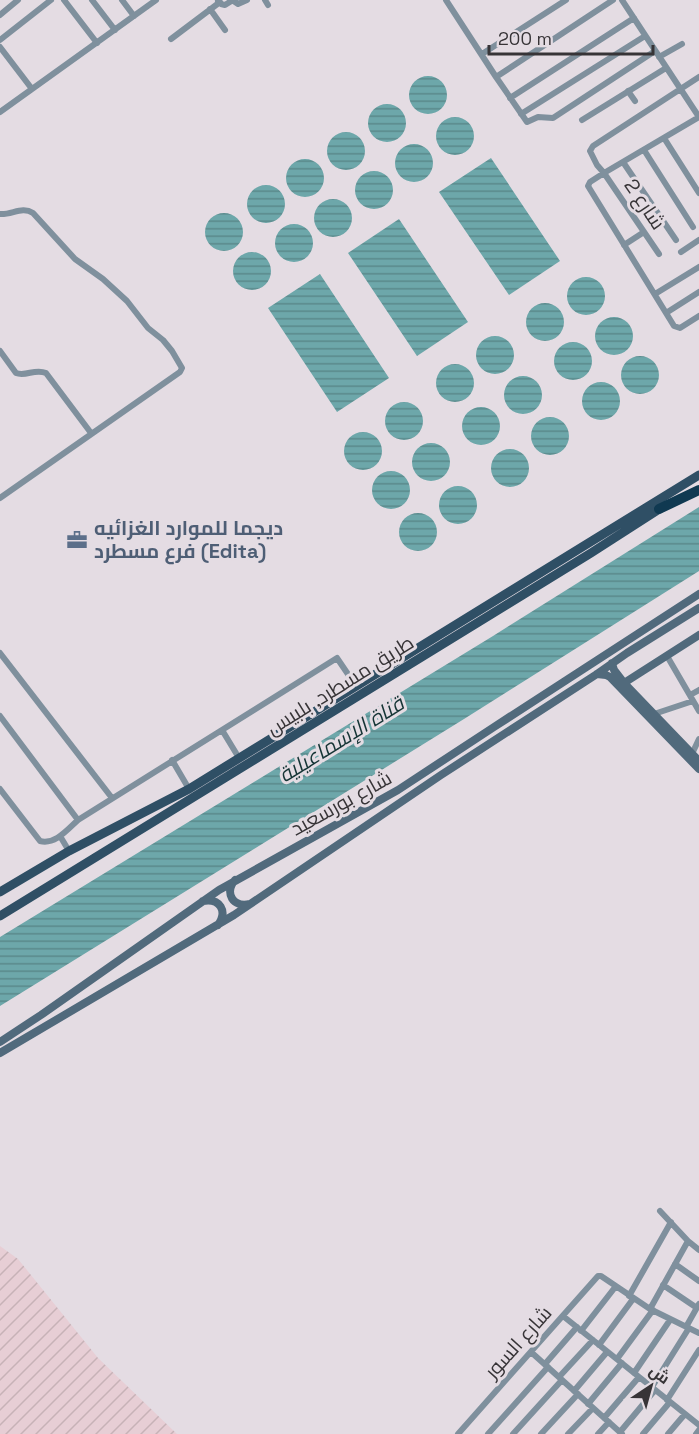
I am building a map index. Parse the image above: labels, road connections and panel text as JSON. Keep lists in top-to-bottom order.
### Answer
{
  "streets": {
    "main road": ["طريق مسطرد, بلبيس", "شارع بورسعيد"],
    "street": ["شارع 2", "شارع السور"]
  },
  "water": ["قناة الإسماعيلية"],
  "places": {
    "office": ["ديجما للموارد الغزائيه فرع مسطرد (Edita)"]
  },
  "scale_bar": "200 m",
  "north": "top right"
}
